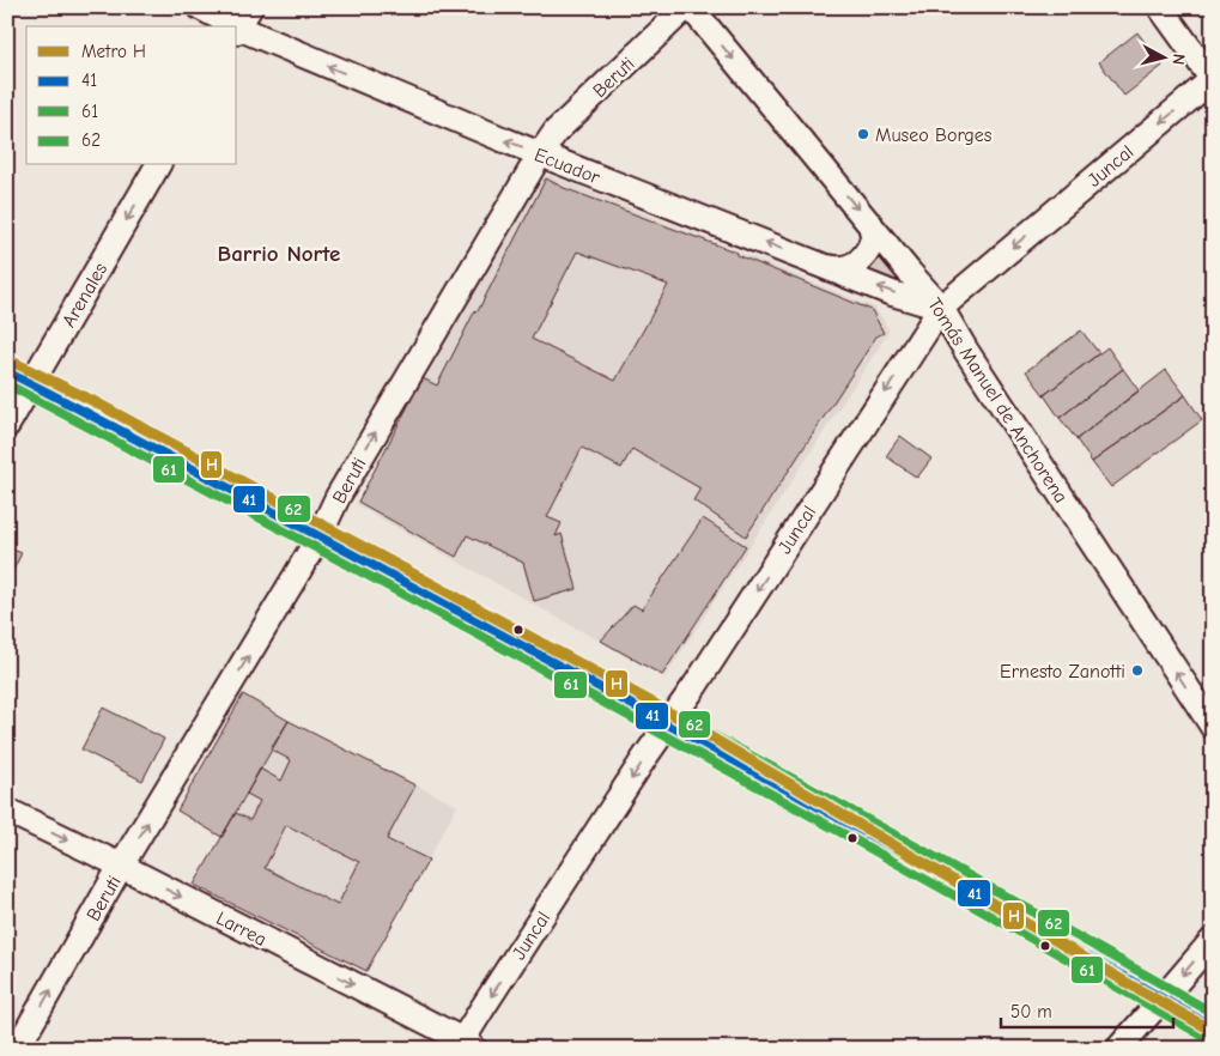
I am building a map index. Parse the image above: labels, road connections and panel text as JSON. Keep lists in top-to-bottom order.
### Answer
{
  "streets": {
    "street": [
      "Beruti",
      "Ecuador",
      "Juncal",
      "Arenales",
      "Tomás Manuel de Anchorena",
      "Larrea"
    ]
  },
  "crossings": [
    ["Beruti", "Ecuador"],
    ["Beruti", "Tomás Manuel de Anchorena"],
    ["Beruti", "Larrea"],
    ["Ecuador", "Juncal"],
    ["Ecuador", "Tomás Manuel de Anchorena"],
    ["Juncal", "Tomás Manuel de Anchorena"],
    ["Juncal", "Larrea"]
  ],
  "one_way": [
    "Beruti",
    "Ecuador",
    "Juncal",
    "Arenales",
    "Larrea"
  ],
  "districts": ["Barrio Norte"],
  "places": ["Museo Borges", "Ernesto Zanotti"],
  "lines": [
    "metro line H",
    "transit line 62",
    "transit line 41",
    "transit line 61"
  ],
  "legend": [
    "Metro H",
    "41",
    "61",
    "62"
  ],
  "scale_bar": "50 m",
  "north": "right"
}
